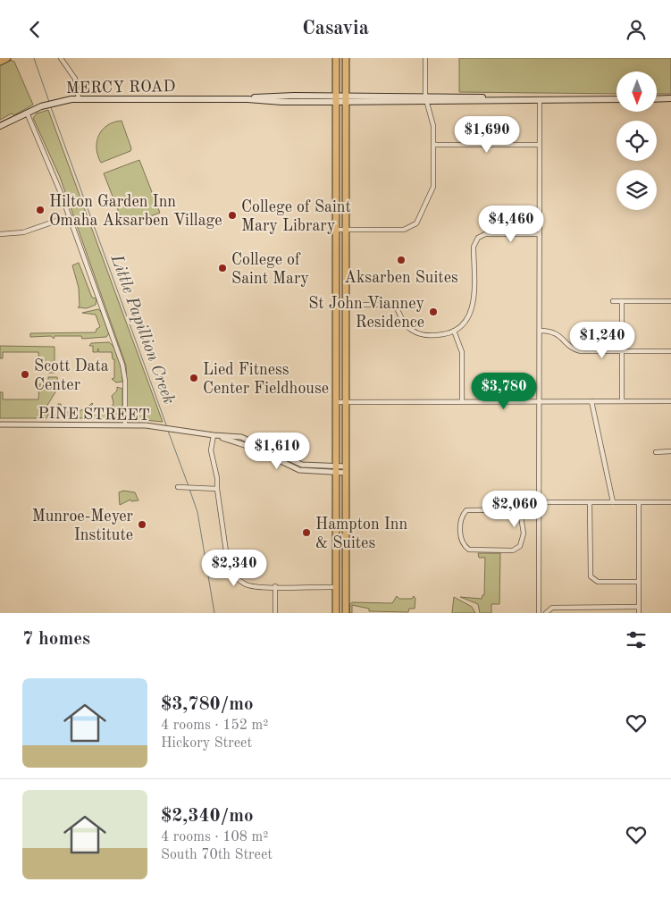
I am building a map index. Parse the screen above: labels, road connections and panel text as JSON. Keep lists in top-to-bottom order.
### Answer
{
  "streets": {
    "main road": ["MERCY ROAD"],
    "street": ["PINE STREET"]
  },
  "water": ["Little Papillion Creek"],
  "places": [
    "Hilton Garden Inn Omaha Aksarben Village",
    "College of Saint Mary Library",
    "Aksarben Suites",
    "College of Saint Mary",
    "St John Vianney Residence",
    "Scott Data Center",
    "Lied Fitness Center Fieldhouse",
    "Munroe-Meyer Institute",
    "Hampton Inn & Suites"
  ],
  "north": "bottom",
  "page": {
    "header": "Casavia",
    "price": [
      "$1,690",
      "$4,460",
      "$1,240",
      "$3,780",
      "$1,610",
      "$2,060",
      "$2,340"
    ],
    "heading": "7 homes",
    "list": [
      {
        "name": "$3,780/mo",
        "note": "4 rooms · 152 m² · Hickory Street"
      },
      {
        "name": "$2,340/mo",
        "note": "4 rooms · 108 m² · South 70th Street"
      }
    ]
  }
}
